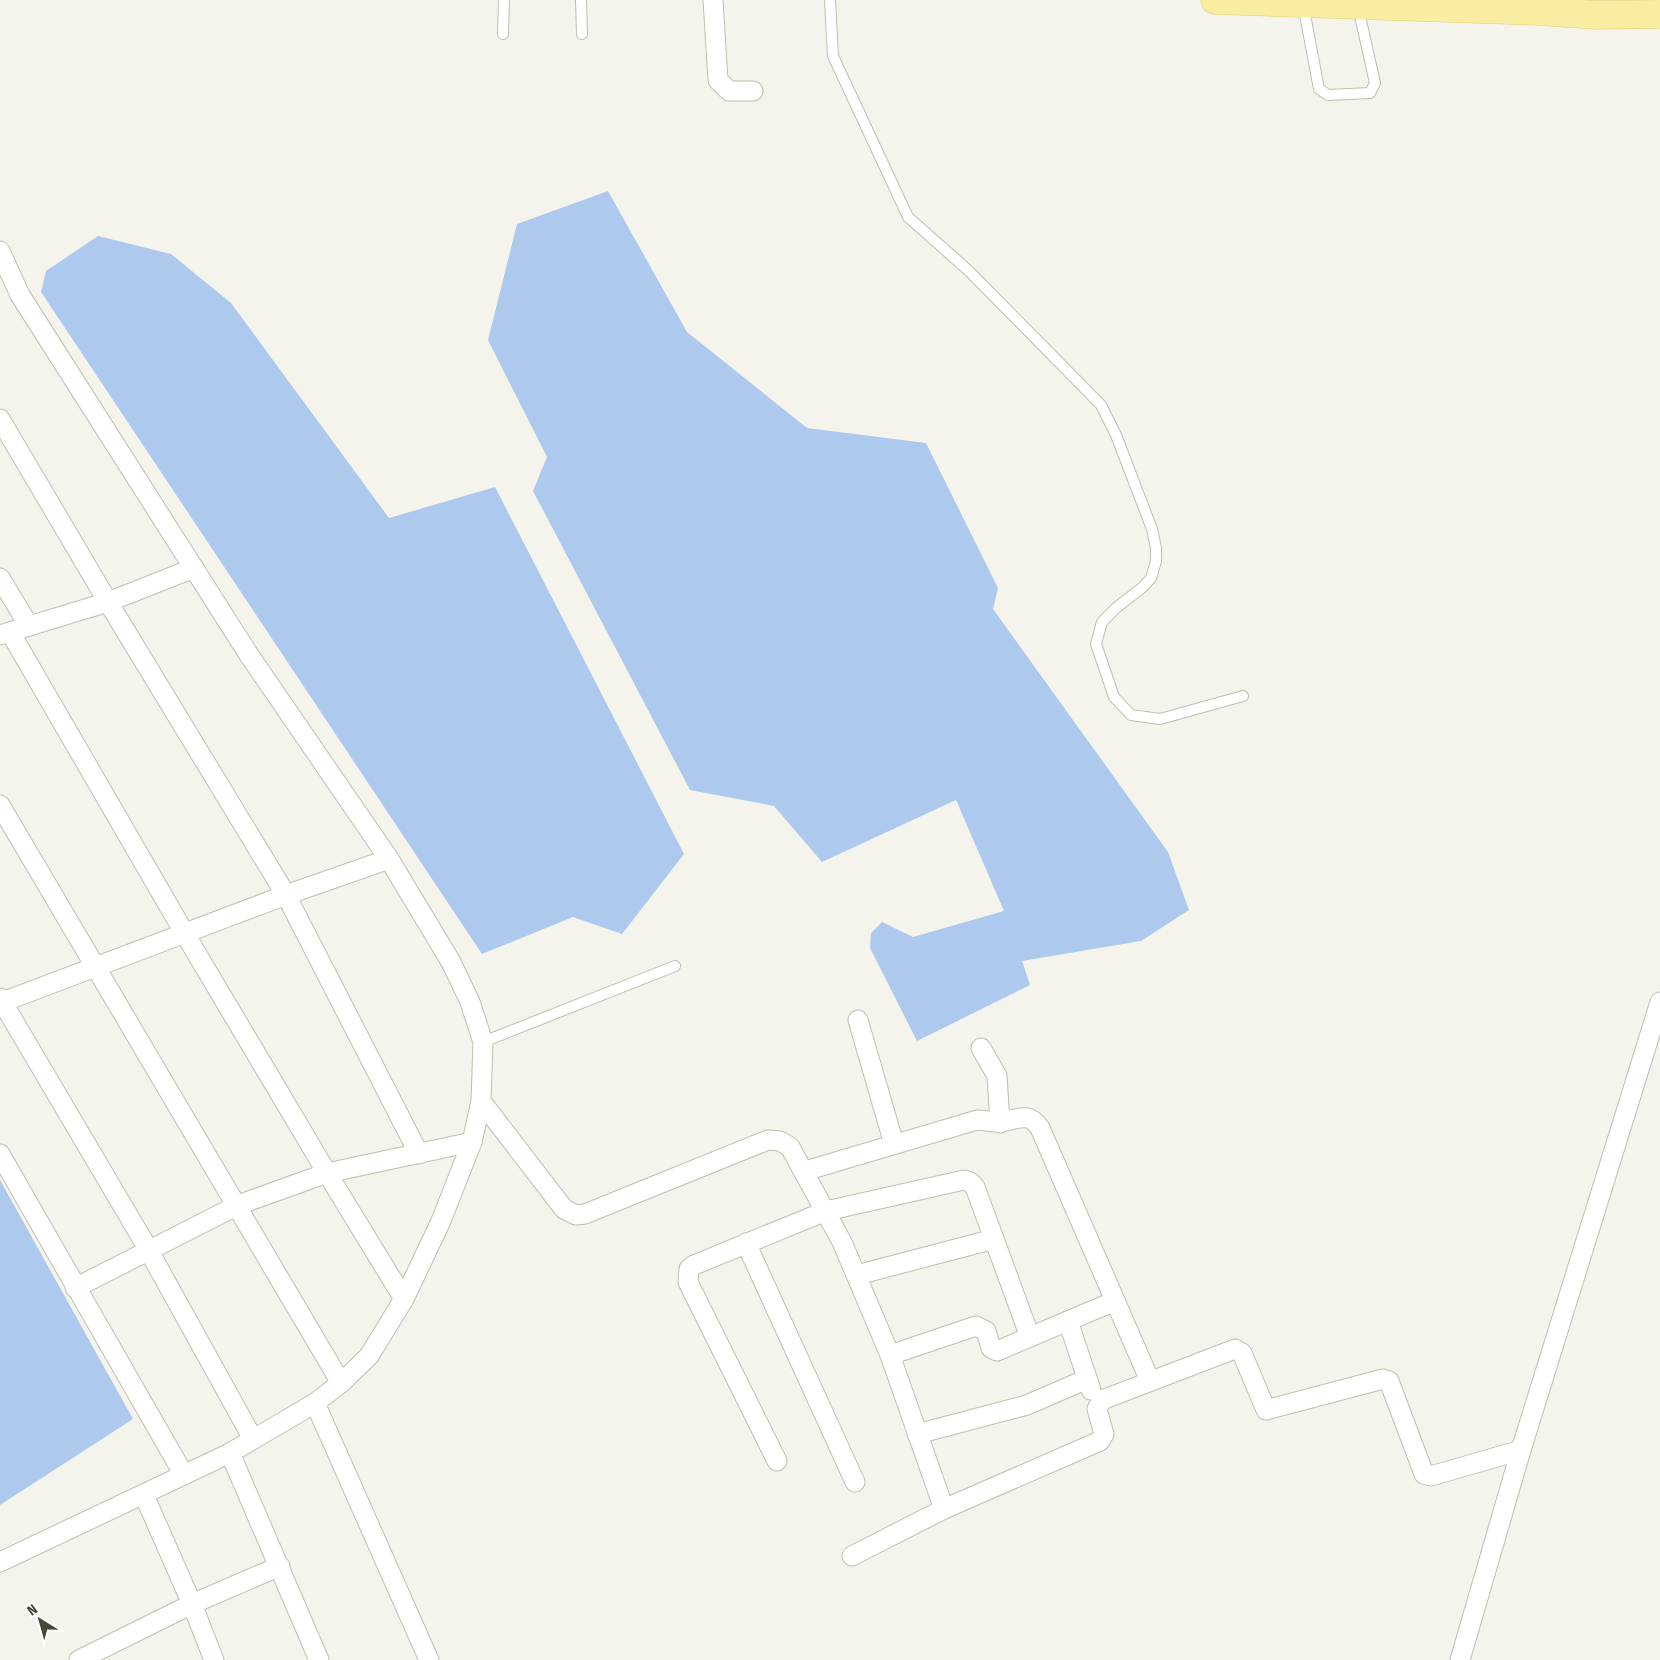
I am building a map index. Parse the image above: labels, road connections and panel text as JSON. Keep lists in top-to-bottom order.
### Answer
{
  "north": "top left"
}
